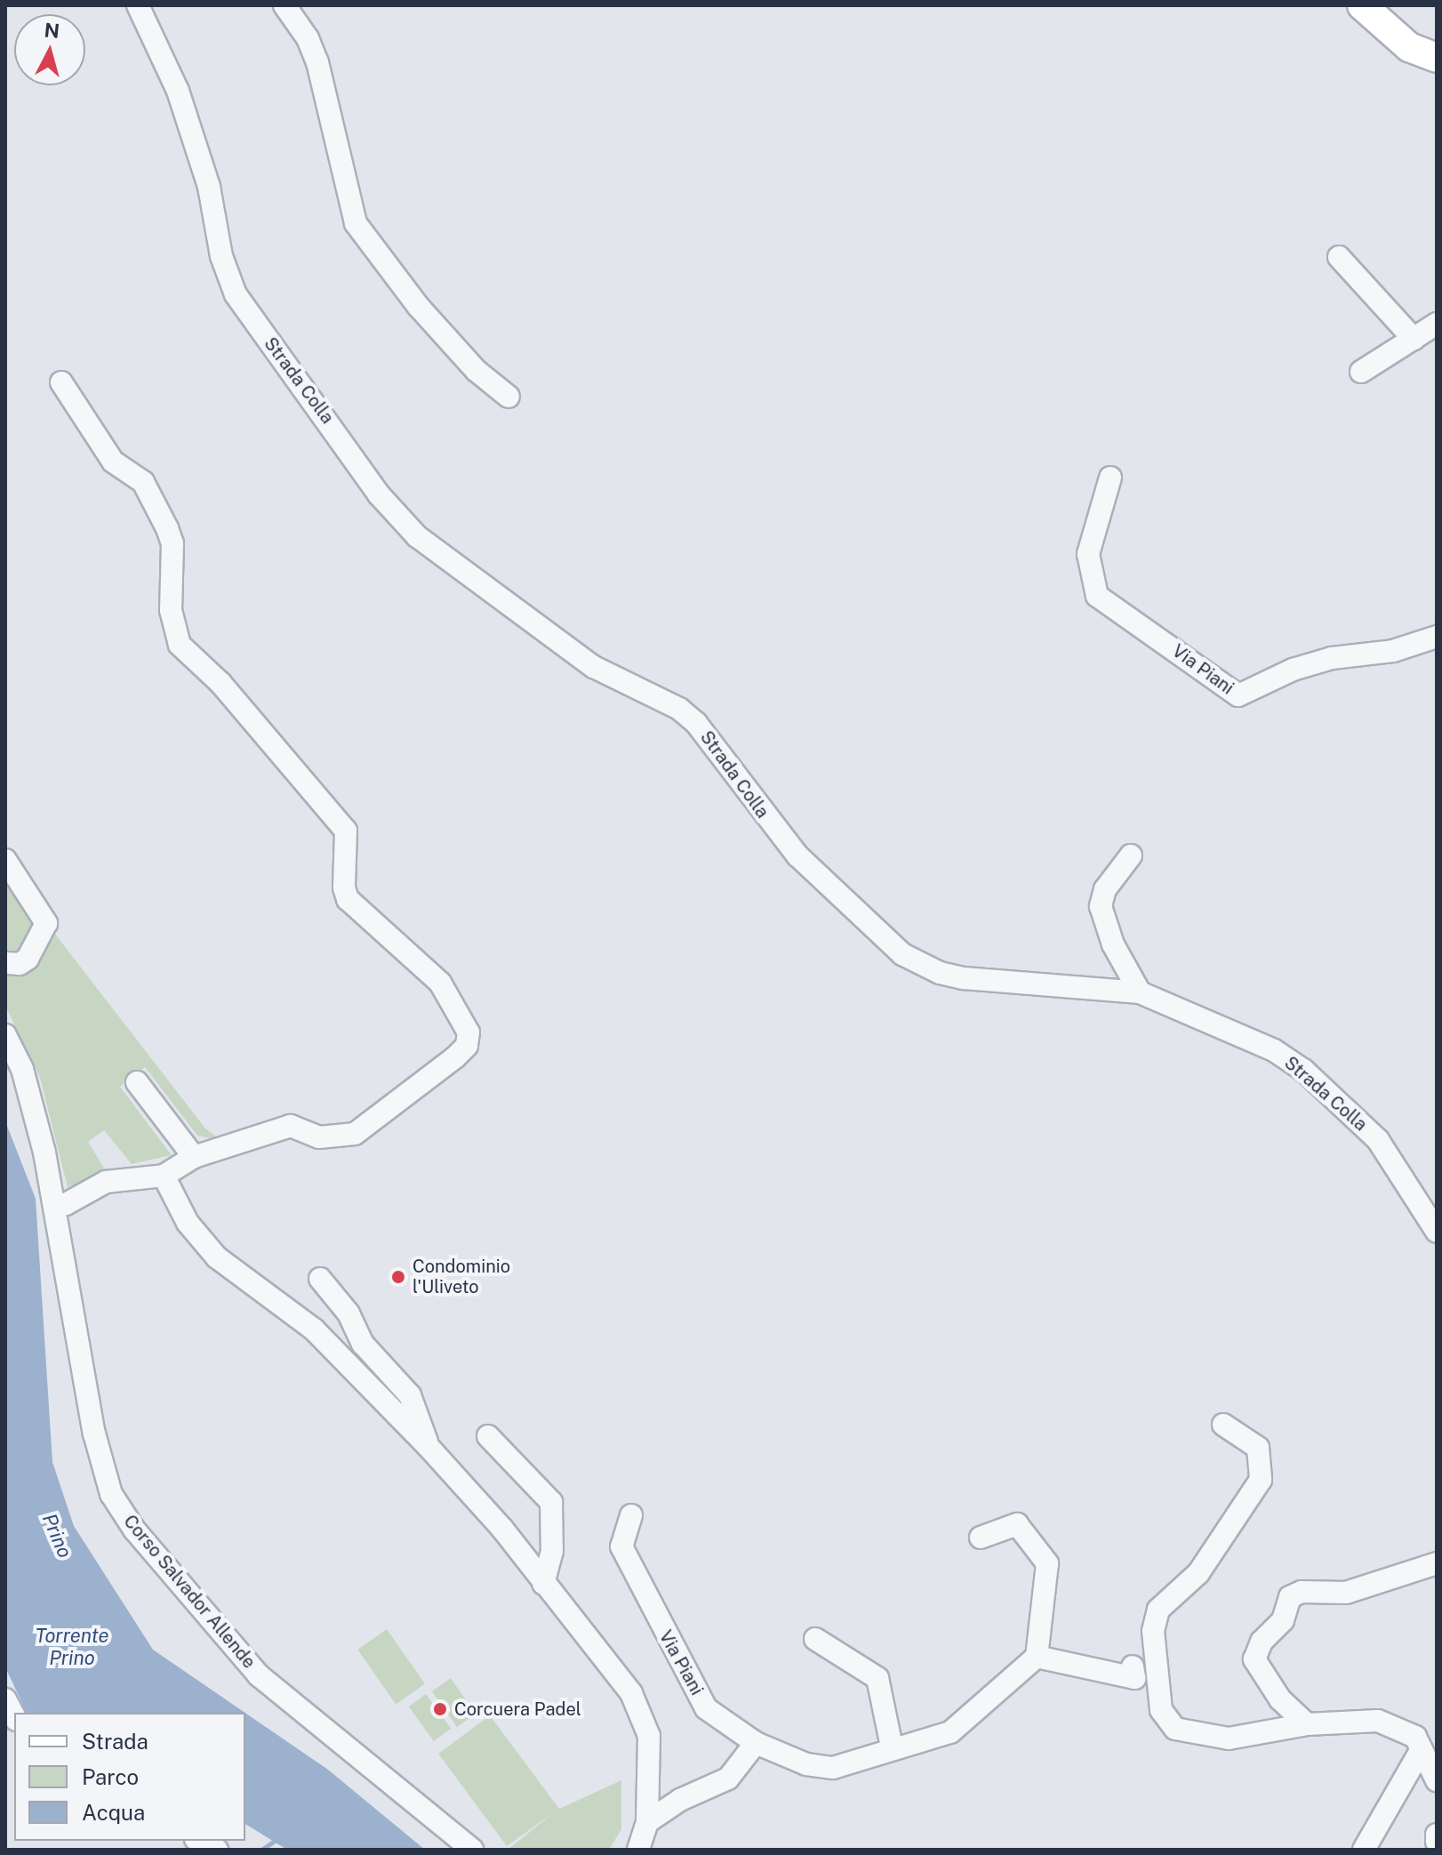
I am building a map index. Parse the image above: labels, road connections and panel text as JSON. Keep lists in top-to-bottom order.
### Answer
{
  "streets": {
    "street": ["Strada Colla", "Via Piani", "Corso Salvador Allende"]
  },
  "water": ["Prino", "Torrente Prino"],
  "places": ["Condominio l'Uliveto", "Corcuera Padel"],
  "legend": ["Strada", "Parco", "Acqua"],
  "north": "top"
}
